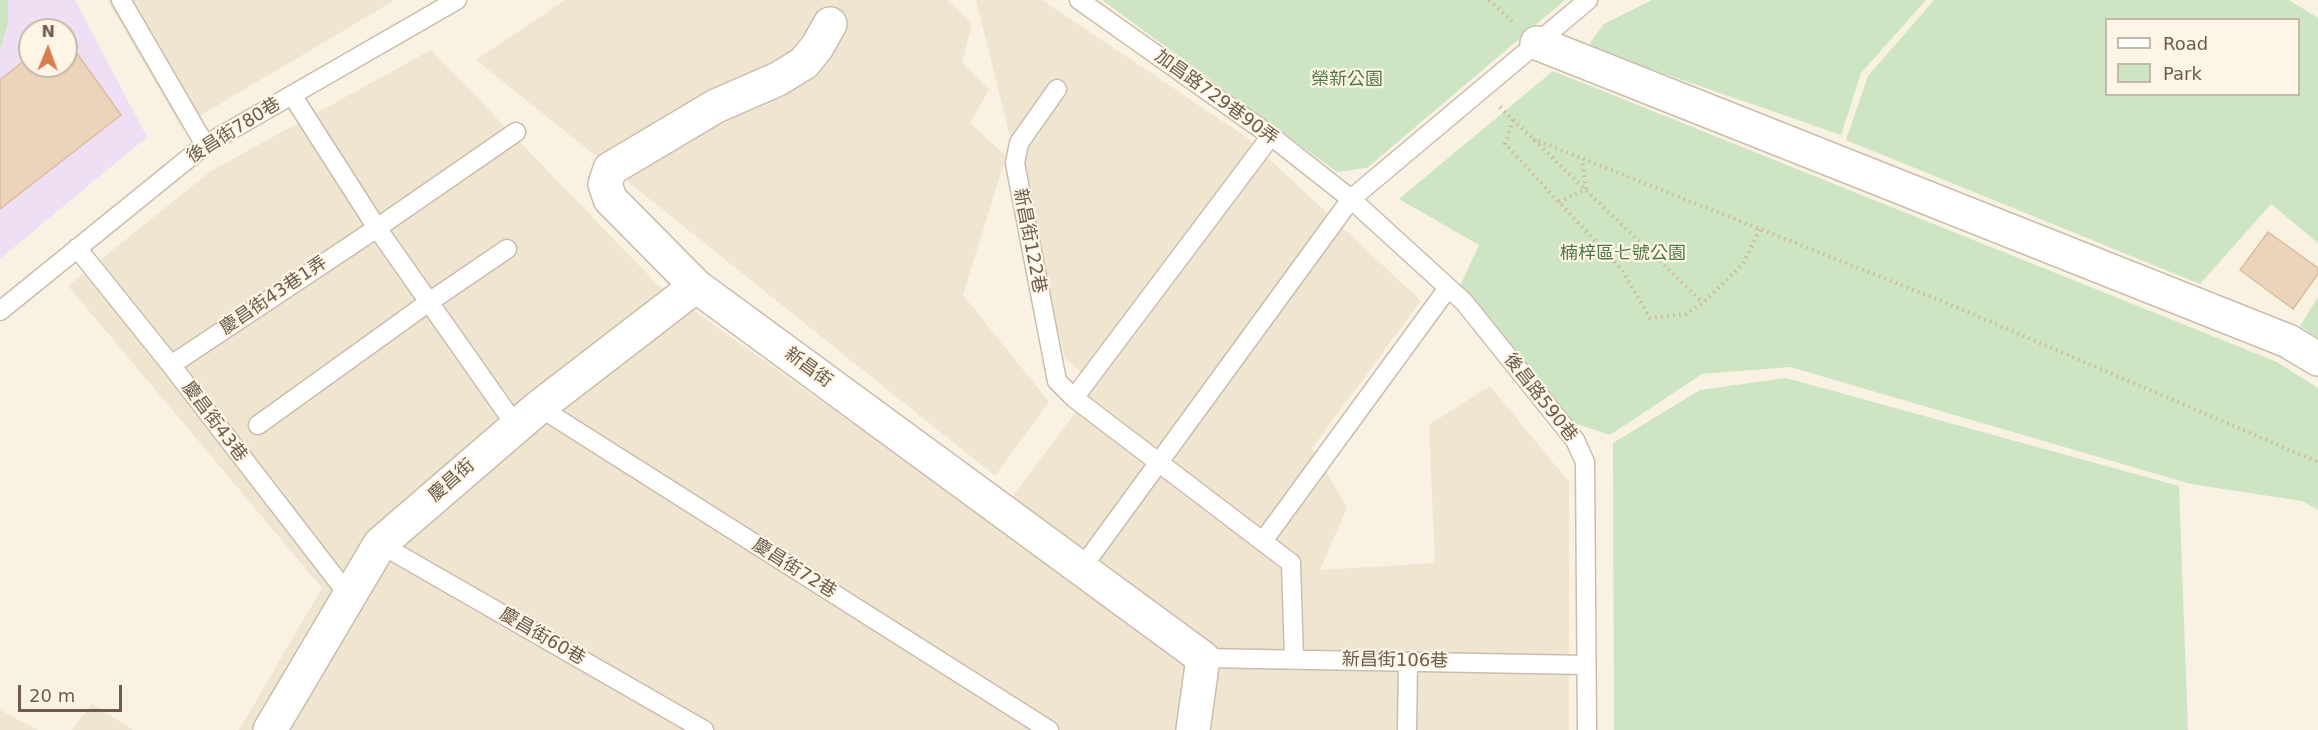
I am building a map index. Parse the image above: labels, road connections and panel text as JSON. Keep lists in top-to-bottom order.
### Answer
{
  "streets": {
    "street": ["新昌街", "慶昌街"],
    "lane": [
      "加昌路729巷90弄",
      "後昌街780巷",
      "新昌街122巷",
      "慶昌街43巷1弄",
      "後昌路590巷",
      "慶昌街43巷",
      "慶昌街72巷",
      "慶昌街60巷",
      "新昌街106巷"
    ]
  },
  "crossings": [
    ["加昌路729巷90弄", "後昌路590巷"],
    ["後昌街780巷", "慶昌街43巷"],
    ["新昌街122巷", "新昌街106巷"],
    ["慶昌街43巷1弄", "慶昌街43巷"],
    ["新昌街", "慶昌街"],
    ["新昌街", "新昌街106巷"],
    ["後昌路590巷", "新昌街106巷"],
    ["慶昌街43巷", "慶昌街"],
    ["慶昌街", "慶昌街72巷"],
    ["慶昌街", "慶昌街60巷"]
  ],
  "parks": ["榮新公園", "楠梓區七號公園"],
  "legend": ["Road", "Park"],
  "scale_bar": "20 m",
  "north": "top"
}
